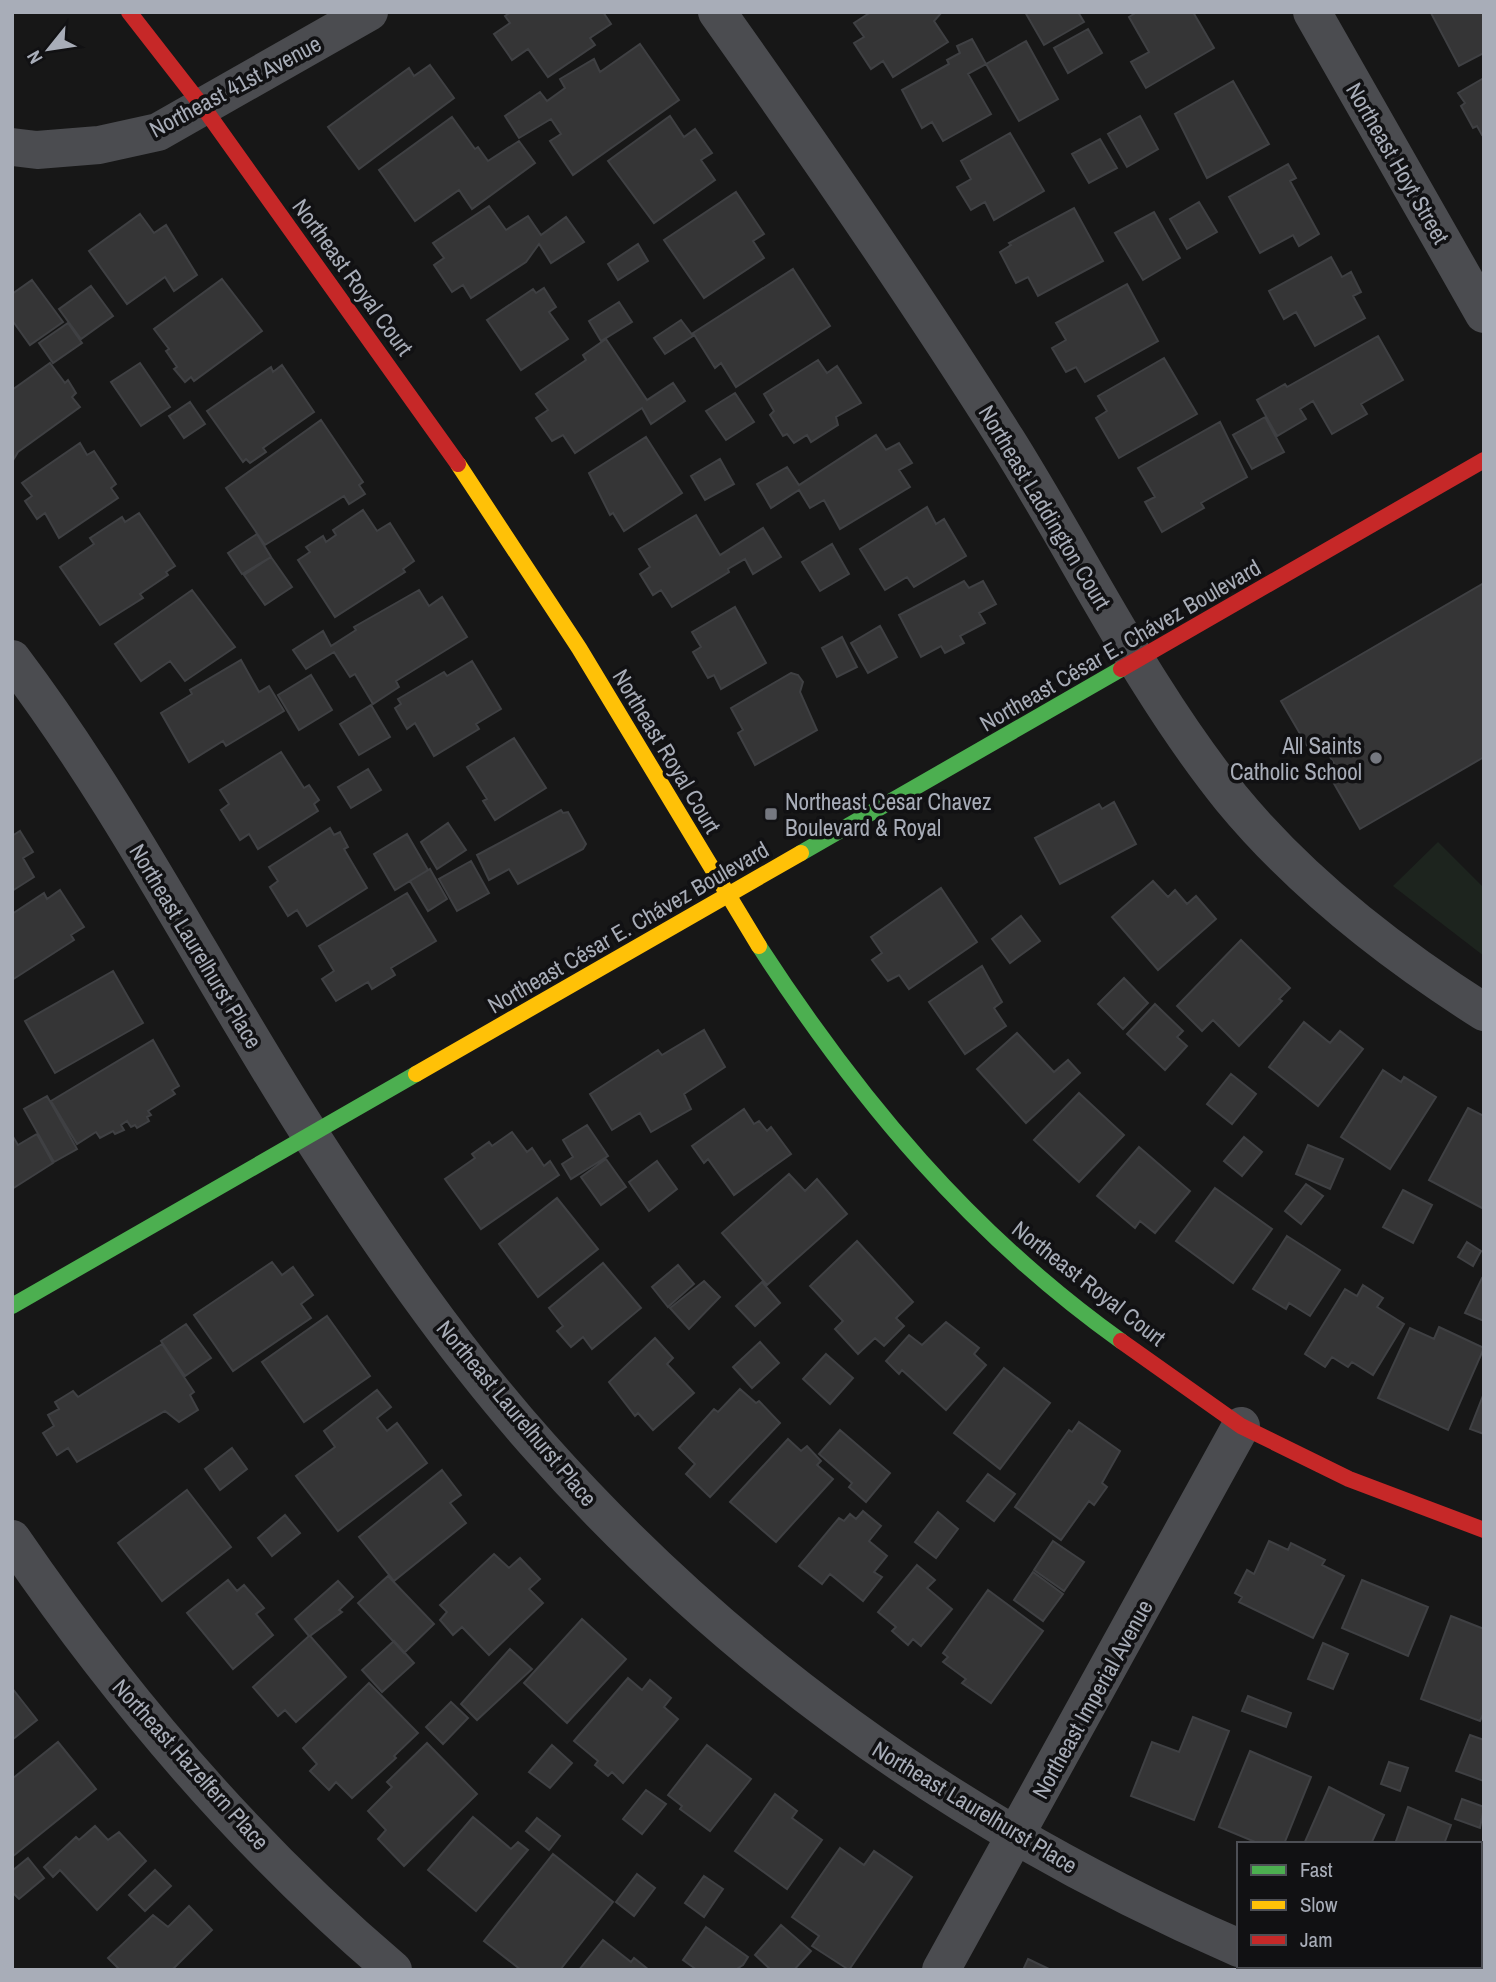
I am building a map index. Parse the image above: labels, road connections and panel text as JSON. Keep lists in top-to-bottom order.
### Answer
{
  "streets": {
    "street": [
      "Northeast 41st Avenue",
      "Northeast Hoyt Street",
      "Northeast Royal Court",
      "Northeast Laddington Court",
      "Northeast César E. Chávez Boulevard",
      "Northeast Laurelhurst Place",
      "Northeast Imperial Avenue",
      "Northeast Hazelfern Place"
    ]
  },
  "crossings": [
    ["Northeast 41st Avenue", "Northeast Royal Court"],
    ["Northeast Royal Court", "Northeast César E. Chávez Boulevard"],
    ["Northeast Royal Court", "Northeast Imperial Avenue"],
    ["Northeast Laddington Court", "Northeast César E. Chávez Boulevard"],
    ["Northeast César E. Chávez Boulevard", "Northeast Laurelhurst Place"],
    ["Northeast Laurelhurst Place", "Northeast Imperial Avenue"]
  ],
  "places": {
    "other": ["All Saints Catholic School"],
    "transit": ["Northeast Cesar Chavez Boulevard & Royal"]
  },
  "legend": ["Fast", "Slow", "Jam"],
  "north": "bottom left"
}
